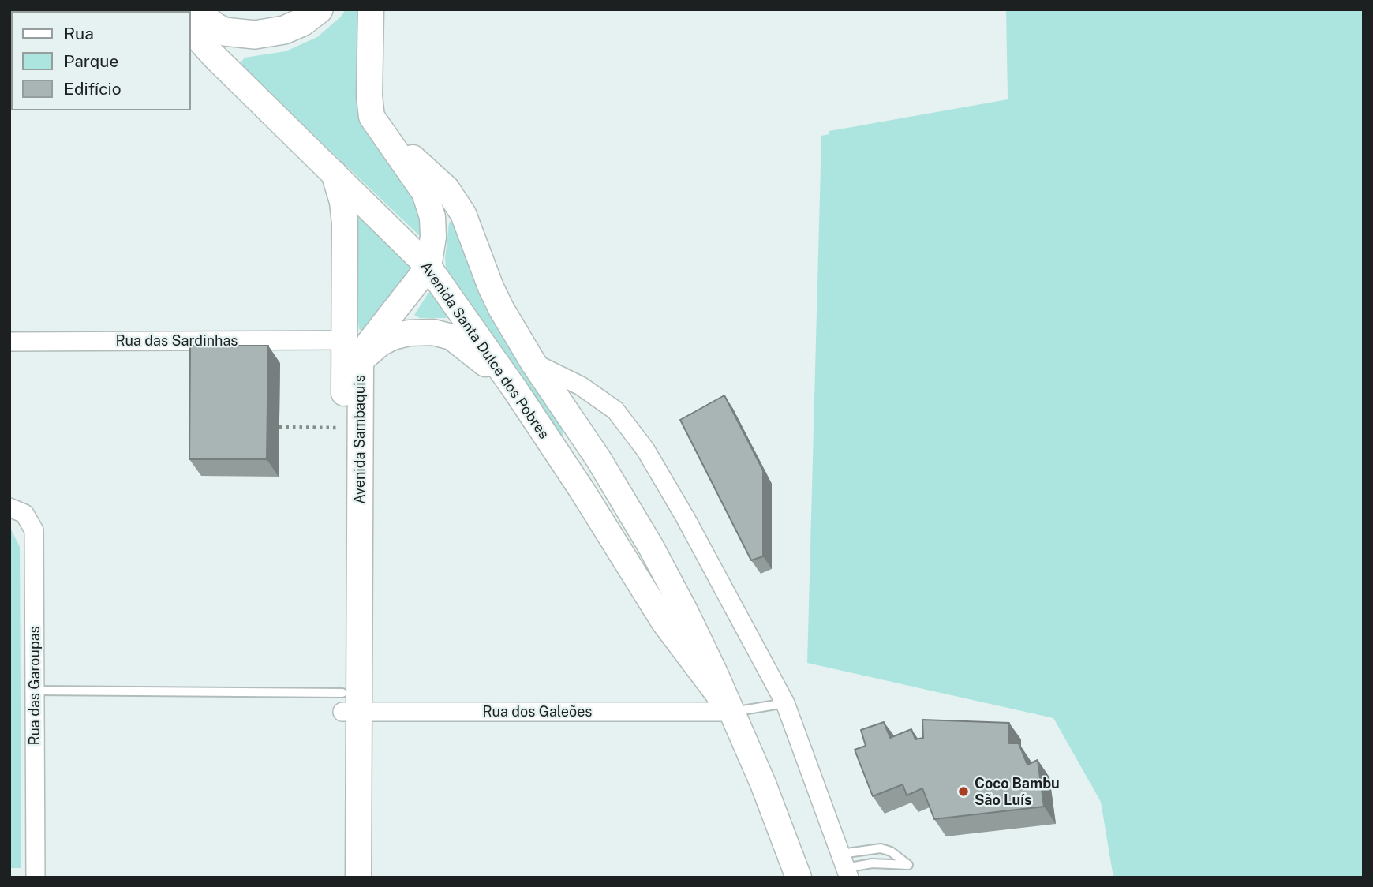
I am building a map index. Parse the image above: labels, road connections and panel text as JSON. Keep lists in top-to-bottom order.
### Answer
{
  "streets": {
    "main road": ["Avenida Santa Dulce dos Pobres", "Avenida Sambaquis"],
    "street": ["Rua das Sardinhas", "Rua das Garoupas", "Rua dos Galeões"]
  },
  "crossings": [
    ["Rua das Sardinhas", "Avenida Sambaquis"],
    ["Avenida Santa Dulce dos Pobres", "Avenida Sambaquis"],
    ["Avenida Santa Dulce dos Pobres", "Rua dos Galeões"],
    ["Avenida Sambaquis", "Rua dos Galeões"],
    ["Rua das Garoupas", "Rua dos Galeões"]
  ],
  "places": ["Coco Bambu São Luís"],
  "legend": ["Rua", "Parque", "Edifício"]
}
